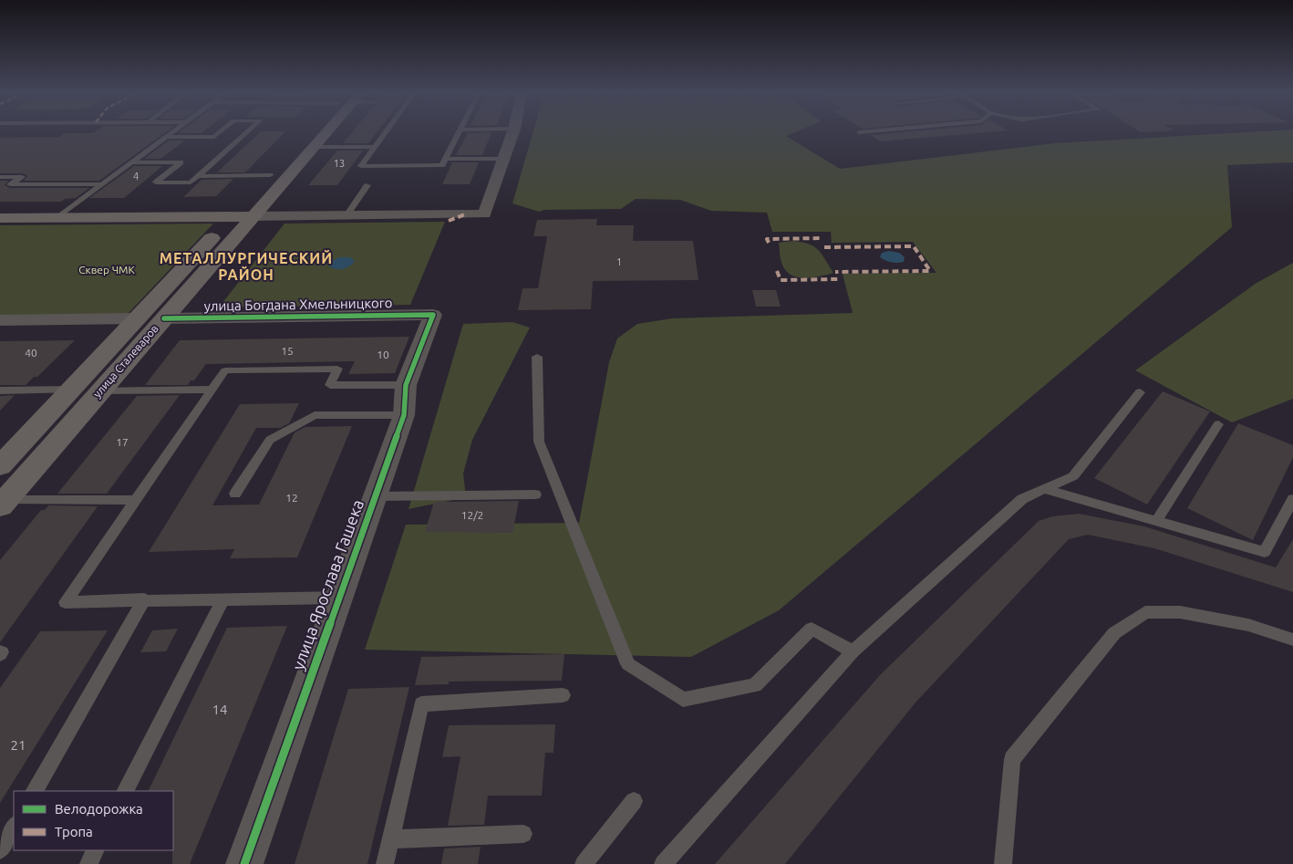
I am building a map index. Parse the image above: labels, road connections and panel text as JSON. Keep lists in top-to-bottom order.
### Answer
{
  "streets": {
    "main road": ["улица Богдана Хмельницкого", "улица Сталеваров"],
    "street": ["улица Ярослава Гашека"]
  },
  "crossings": [
    ["улица Богдана Хмельницкого", "улица Сталеваров"],
    ["улица Богдана Хмельницкого", "улица Ярослава Гашека"]
  ],
  "districts": ["МЕТАЛЛУРГИЧЕСКИЙ РАЙОН"],
  "parks": ["Сквер ЧМК"],
  "house_numbers": [
    "13",
    "4",
    "1",
    "15",
    "40",
    "10",
    "17",
    "12",
    "12/2",
    "14",
    "21"
  ],
  "legend": ["Велодорожка", "Тропа"]
}
